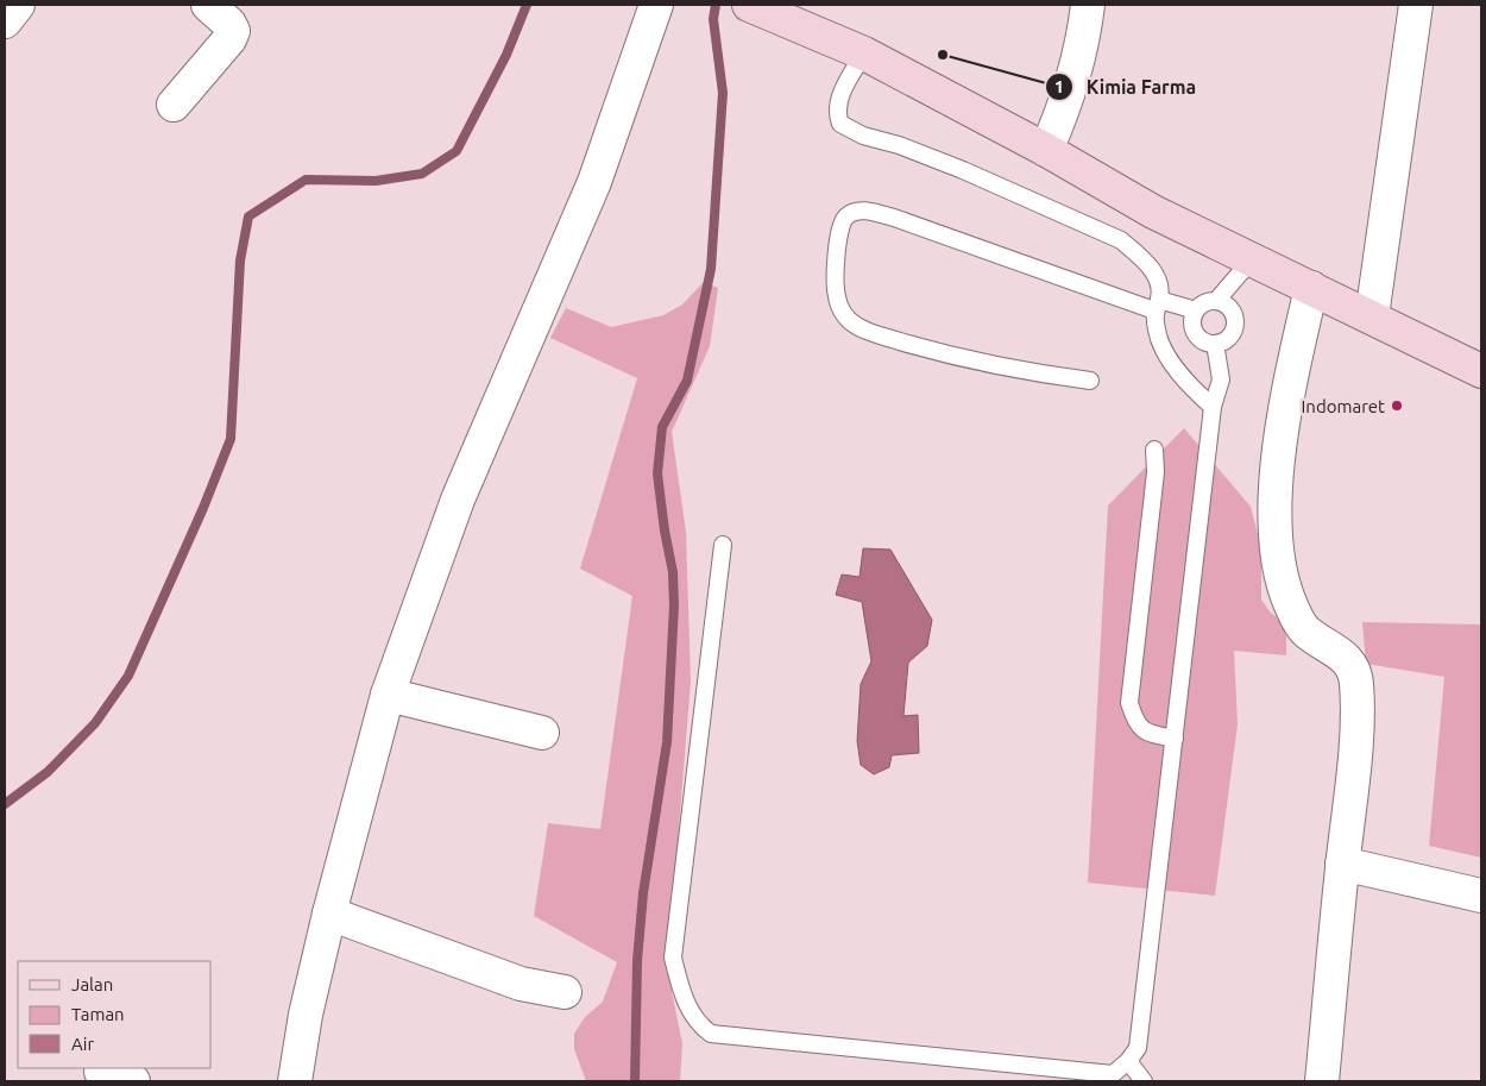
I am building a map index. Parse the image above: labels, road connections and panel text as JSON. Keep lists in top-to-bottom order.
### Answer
{
  "places": ["Kimia Farma", "Indomaret"],
  "legend": ["Jalan", "Taman", "Air"]
}
